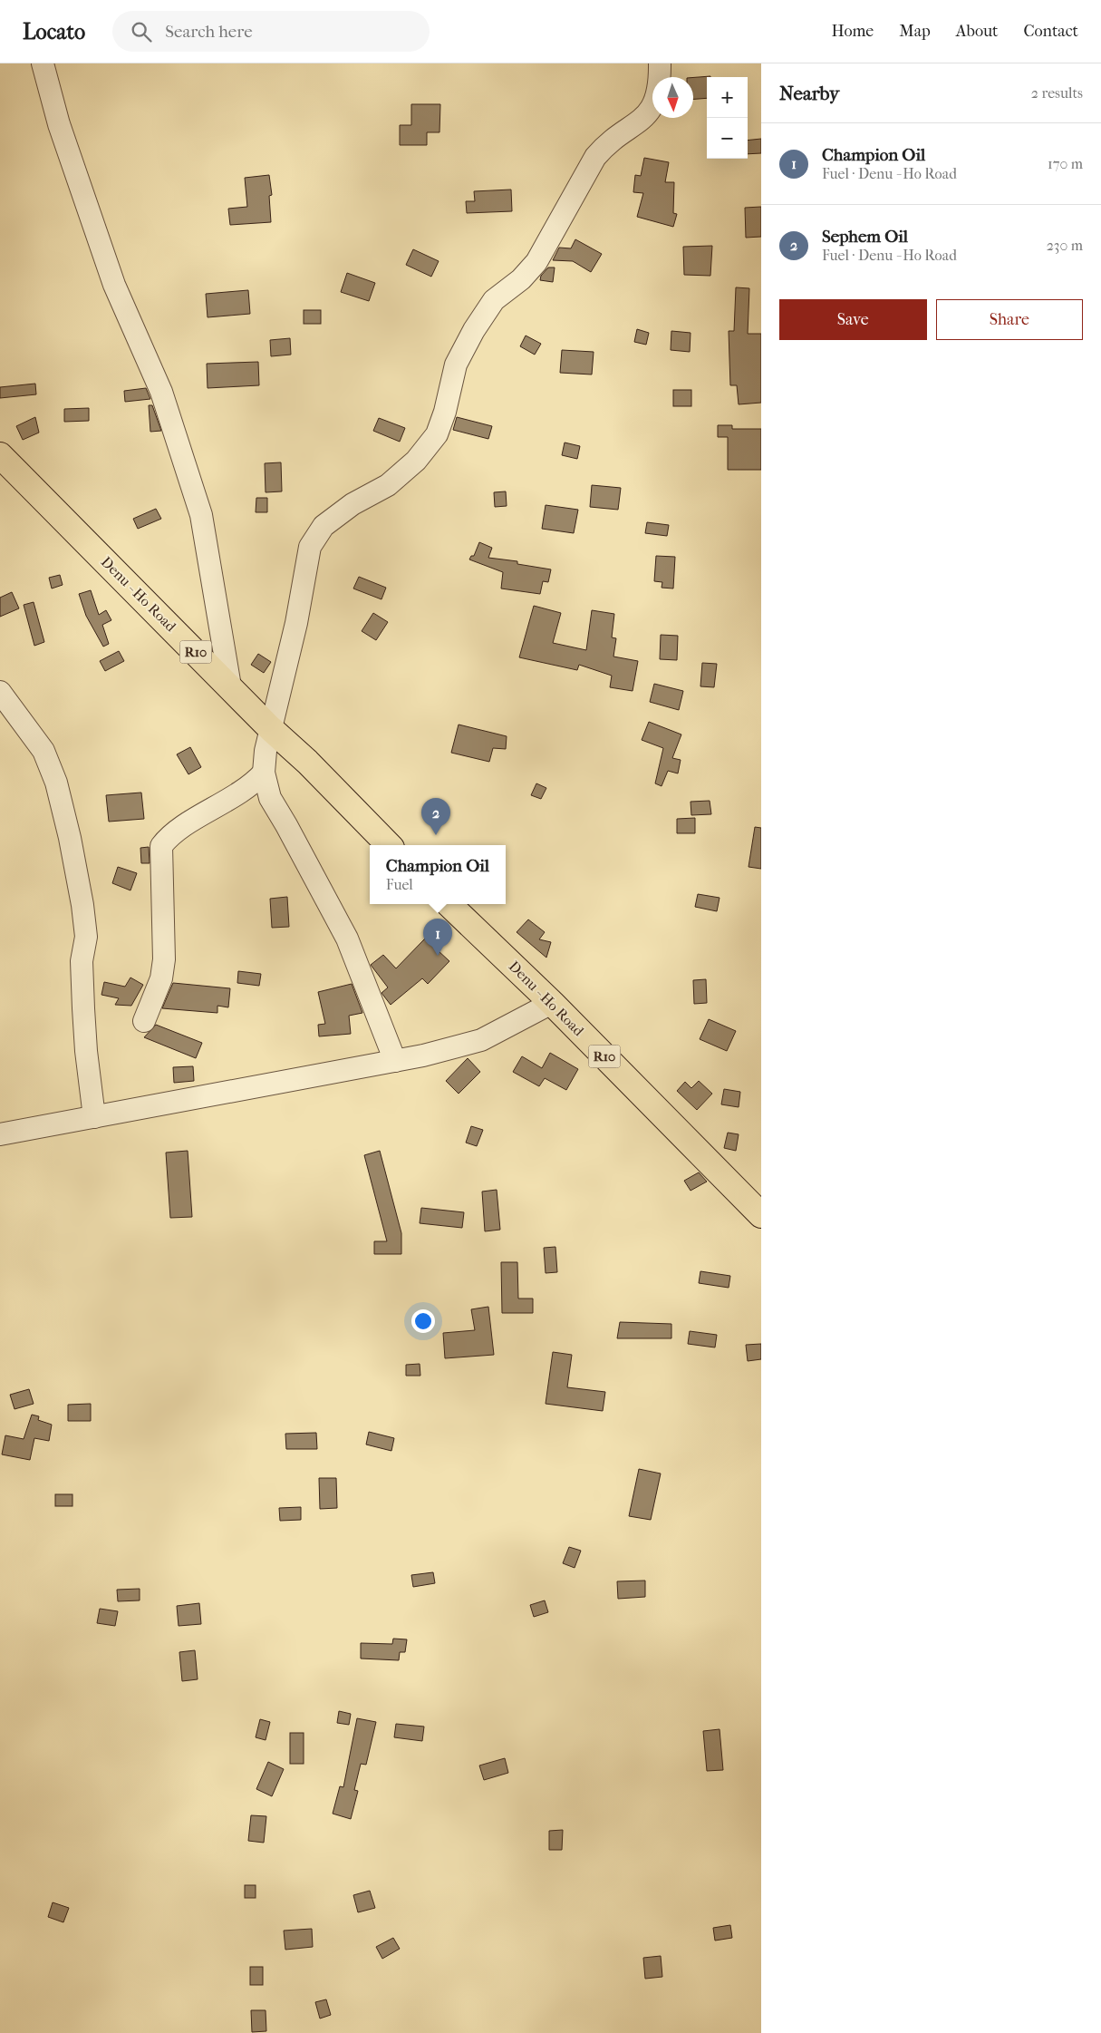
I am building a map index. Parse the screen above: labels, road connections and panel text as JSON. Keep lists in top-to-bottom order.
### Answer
{
  "streets": {
    "main road": ["Denu - Ho Road", "R10"]
  },
  "north": "bottom",
  "page": {
    "header": "Locato",
    "search": "Search here",
    "nav": [
      "Home",
      "Map",
      "About",
      "Contact"
    ],
    "heading": ["Nearby", "2 results"],
    "map_buttons": ["+", "−"],
    "list": [
      {
        "mark": "1",
        "name": "Champion Oil",
        "note": "Fuel · Denu - Ho Road",
        "value": "170 m"
      },
      {
        "mark": "2",
        "name": "Sephem Oil",
        "note": "Fuel · Denu - Ho Road",
        "value": "230 m"
      }
    ],
    "buttons": ["Save", "Share"],
    "pins": ["2", "1"],
    "popup": ["Champion Oil", "Fuel"]
  }
}
